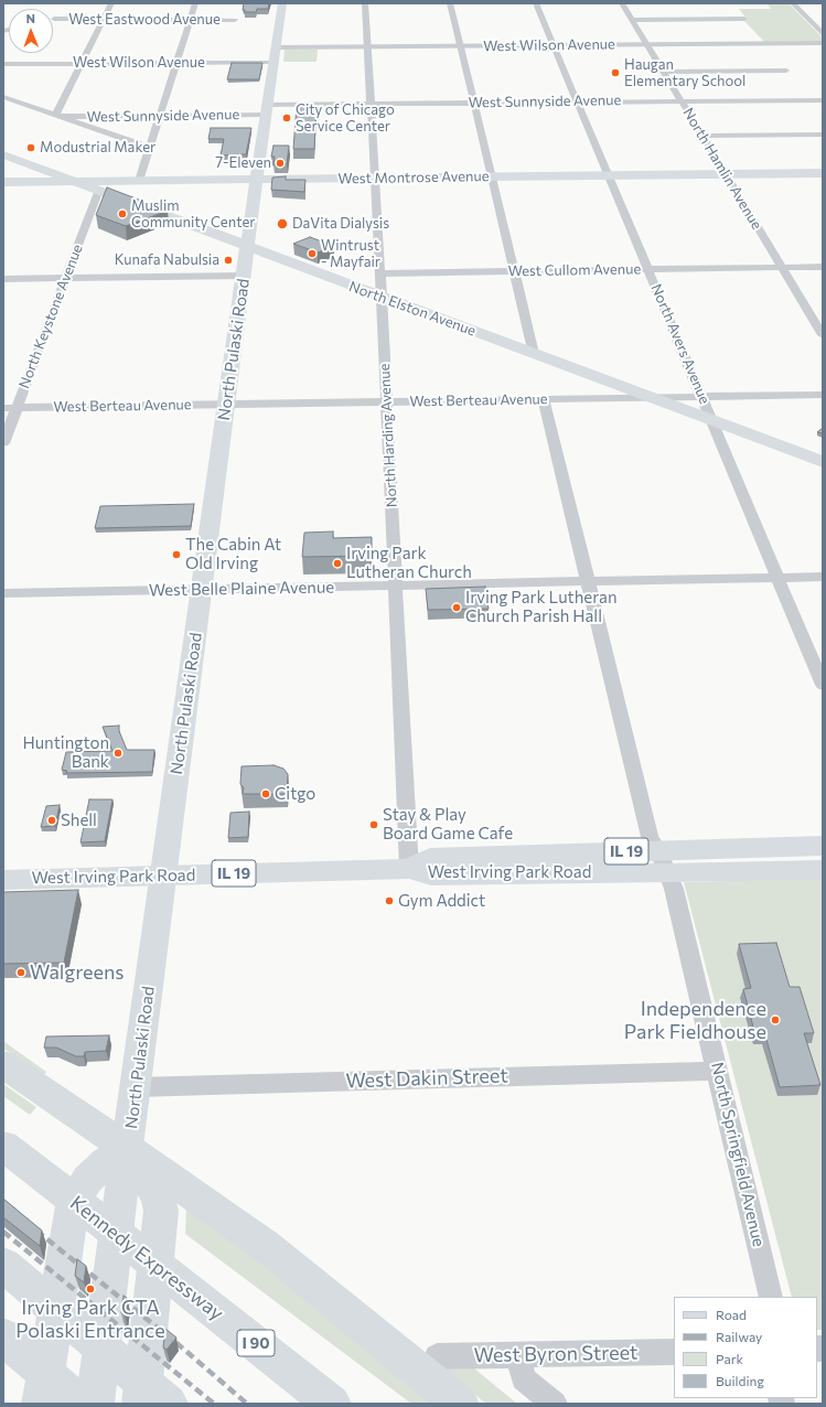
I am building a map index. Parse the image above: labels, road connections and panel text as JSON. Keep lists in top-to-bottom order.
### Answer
{
  "streets": {
    "main road": [
      "West Montrose Avenue",
      "North Elston Avenue",
      "North Pulaski Road",
      "IL 19",
      "West Irving Park Road",
      "Kennedy Expressway",
      "I 90"
    ],
    "street": [
      "West Eastwood Avenue",
      "West Wilson Avenue",
      "West Sunnyside Avenue",
      "North Hamlin Avenue",
      "West Cullom Avenue",
      "North Keystone Avenue",
      "North Avers Avenue",
      "West Berteau Avenue",
      "North Harding Avenue",
      "West Belle Plaine Avenue",
      "West Dakin Street",
      "North Springfield Avenue",
      "West Byron Street"
    ]
  },
  "crossings": [
    ["West Wilson Avenue", "North Hamlin Avenue"],
    ["West Wilson Avenue", "North Avers Avenue"],
    ["West Wilson Avenue", "North Pulaski Road"],
    ["West Wilson Avenue", "North Harding Avenue"],
    ["West Sunnyside Avenue", "North Hamlin Avenue"],
    ["West Sunnyside Avenue", "North Avers Avenue"],
    ["West Sunnyside Avenue", "North Pulaski Road"],
    ["West Sunnyside Avenue", "North Harding Avenue"],
    ["North Hamlin Avenue", "West Montrose Avenue"],
    ["North Hamlin Avenue", "West Cullom Avenue"],
    ["West Montrose Avenue", "North Elston Avenue"],
    ["West Montrose Avenue", "North Avers Avenue"],
    ["West Montrose Avenue", "North Pulaski Road"],
    ["West Montrose Avenue", "North Harding Avenue"],
    ["West Cullom Avenue", "North Avers Avenue"],
    ["West Cullom Avenue", "North Harding Avenue"],
    ["North Elston Avenue", "North Keystone Avenue"],
    ["North Elston Avenue", "North Avers Avenue"],
    ["North Elston Avenue", "North Pulaski Road"],
    ["North Elston Avenue", "West Berteau Avenue"],
    ["North Elston Avenue", "North Harding Avenue"],
    ["North Keystone Avenue", "West Berteau Avenue"],
    ["North Avers Avenue", "West Berteau Avenue"],
    ["North Avers Avenue", "West Belle Plaine Avenue"],
    ["North Pulaski Road", "West Berteau Avenue"],
    ["North Pulaski Road", "West Belle Plaine Avenue"],
    ["North Pulaski Road", "West Irving Park Road"],
    ["North Pulaski Road", "West Dakin Street"],
    ["West Berteau Avenue", "North Harding Avenue"],
    ["West Berteau Avenue", "North Springfield Avenue"],
    ["North Harding Avenue", "West Belle Plaine Avenue"],
    ["North Harding Avenue", "West Irving Park Road"],
    ["West Belle Plaine Avenue", "North Springfield Avenue"],
    ["West Irving Park Road", "North Springfield Avenue"],
    ["West Dakin Street", "North Springfield Avenue"]
  ],
  "places": [
    "Haugan Elementary School",
    "City of Chicago Service Center",
    "Modustrial Maker",
    "7-Eleven",
    "Muslim Community Center",
    "DaVita Dialysis",
    "Wintrust - Mayfair",
    "Kunafa Nabulsia",
    "The Cabin At Old Irving",
    "Irving Park Lutheran Church",
    "Irving Park Lutheran Church Parish Hall",
    "Huntington Bank",
    "Citgo",
    "Shell",
    "Stay & Play Board Game Cafe",
    "Gym Addict",
    "Walgreens",
    "Independence Park Fieldhouse",
    "Irving Park CTA Polaski Entrance"
  ],
  "legend": [
    "Road",
    "Railway",
    "Park",
    "Building"
  ],
  "north": "top"
}
